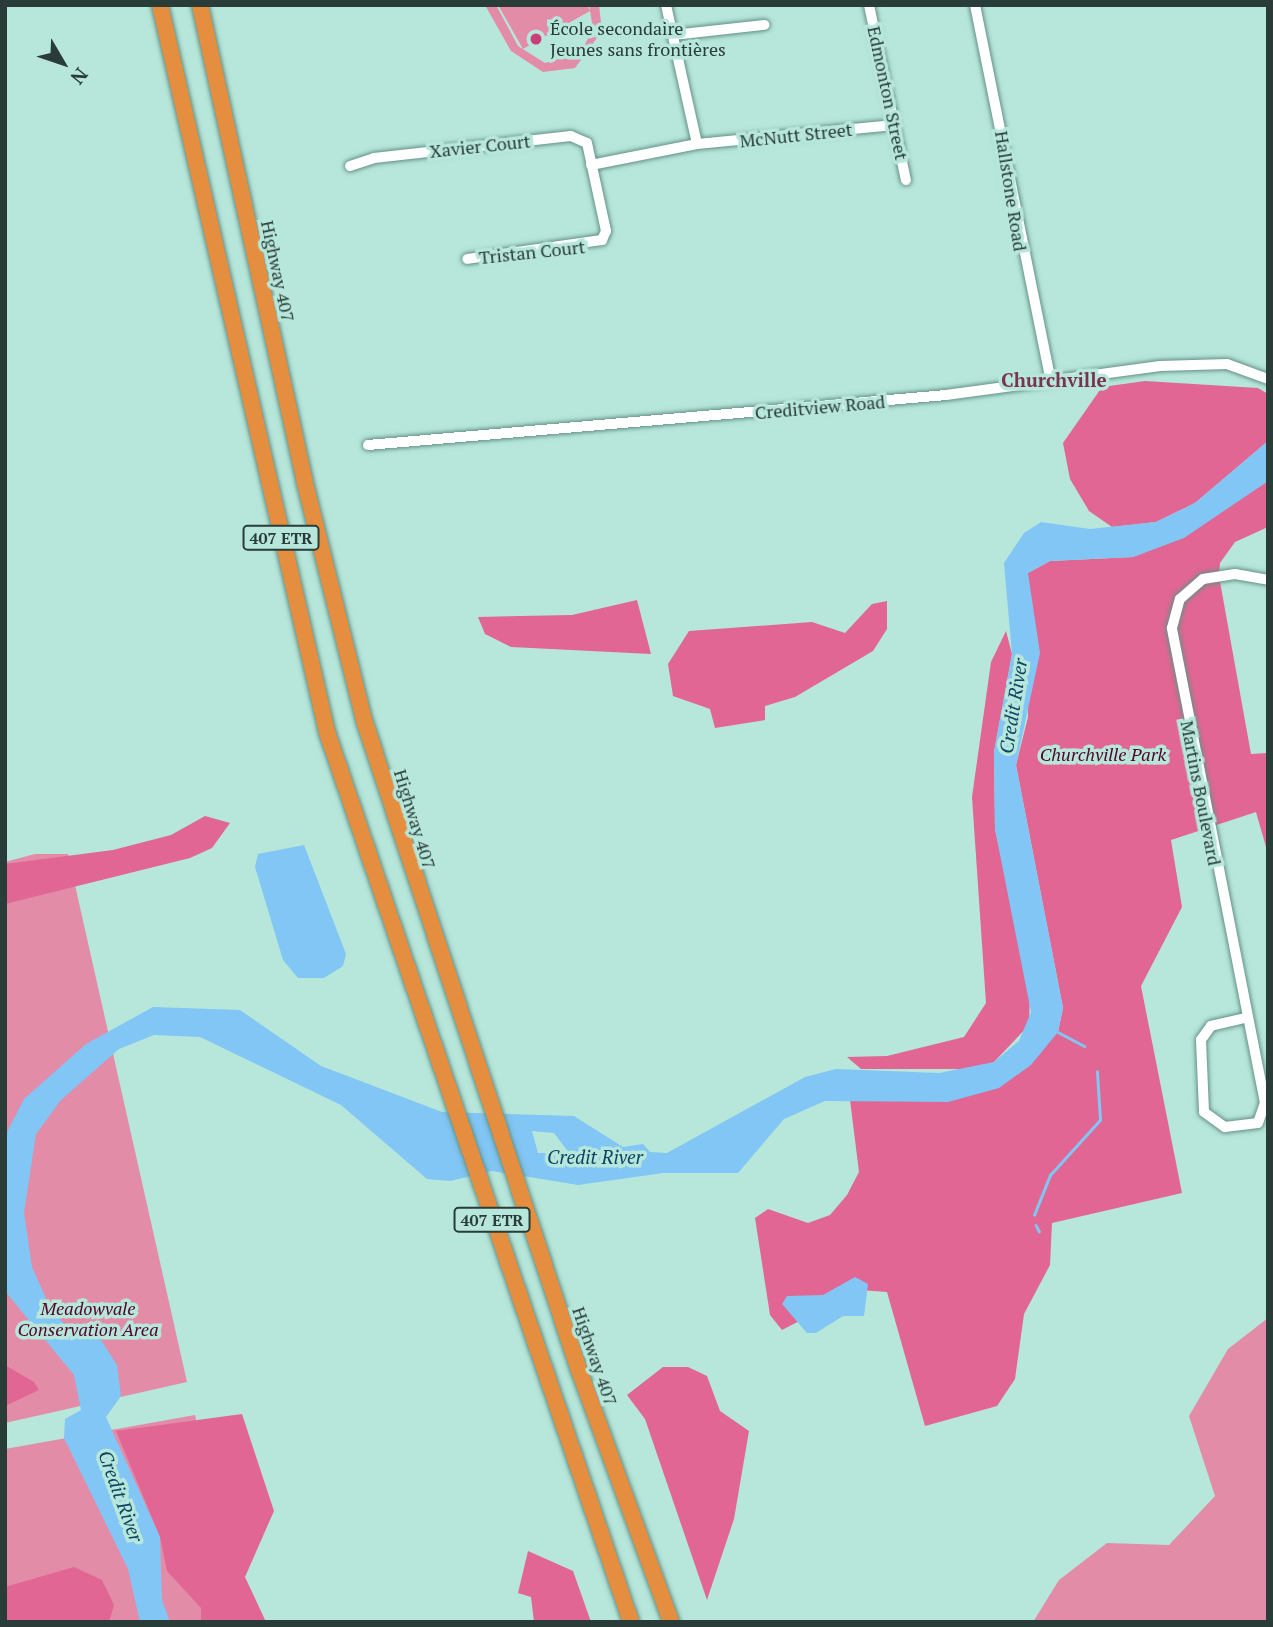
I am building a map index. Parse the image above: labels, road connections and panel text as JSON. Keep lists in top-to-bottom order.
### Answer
{
  "streets": {
    "highway": ["Highway 407", "407 ETR"],
    "street": [
      "Edmonton Street",
      "McNutt Street",
      "Xavier Court",
      "Hallstone Road",
      "Tristan Court",
      "Creditview Road",
      "Martins Boulevard"
    ]
  },
  "crossings": [
    ["Edmonton Street", "McNutt Street"],
    ["McNutt Street", "Xavier Court"],
    ["McNutt Street", "Tristan Court"],
    ["Xavier Court", "Tristan Court"],
    ["Hallstone Road", "Creditview Road"]
  ],
  "districts": ["Churchville"],
  "water": ["Credit River"],
  "parks": ["Churchville Park", "Meadowvale Conservation Area"],
  "places": ["École secondaire Jeunes sans frontières"],
  "north": "bottom right"
}
